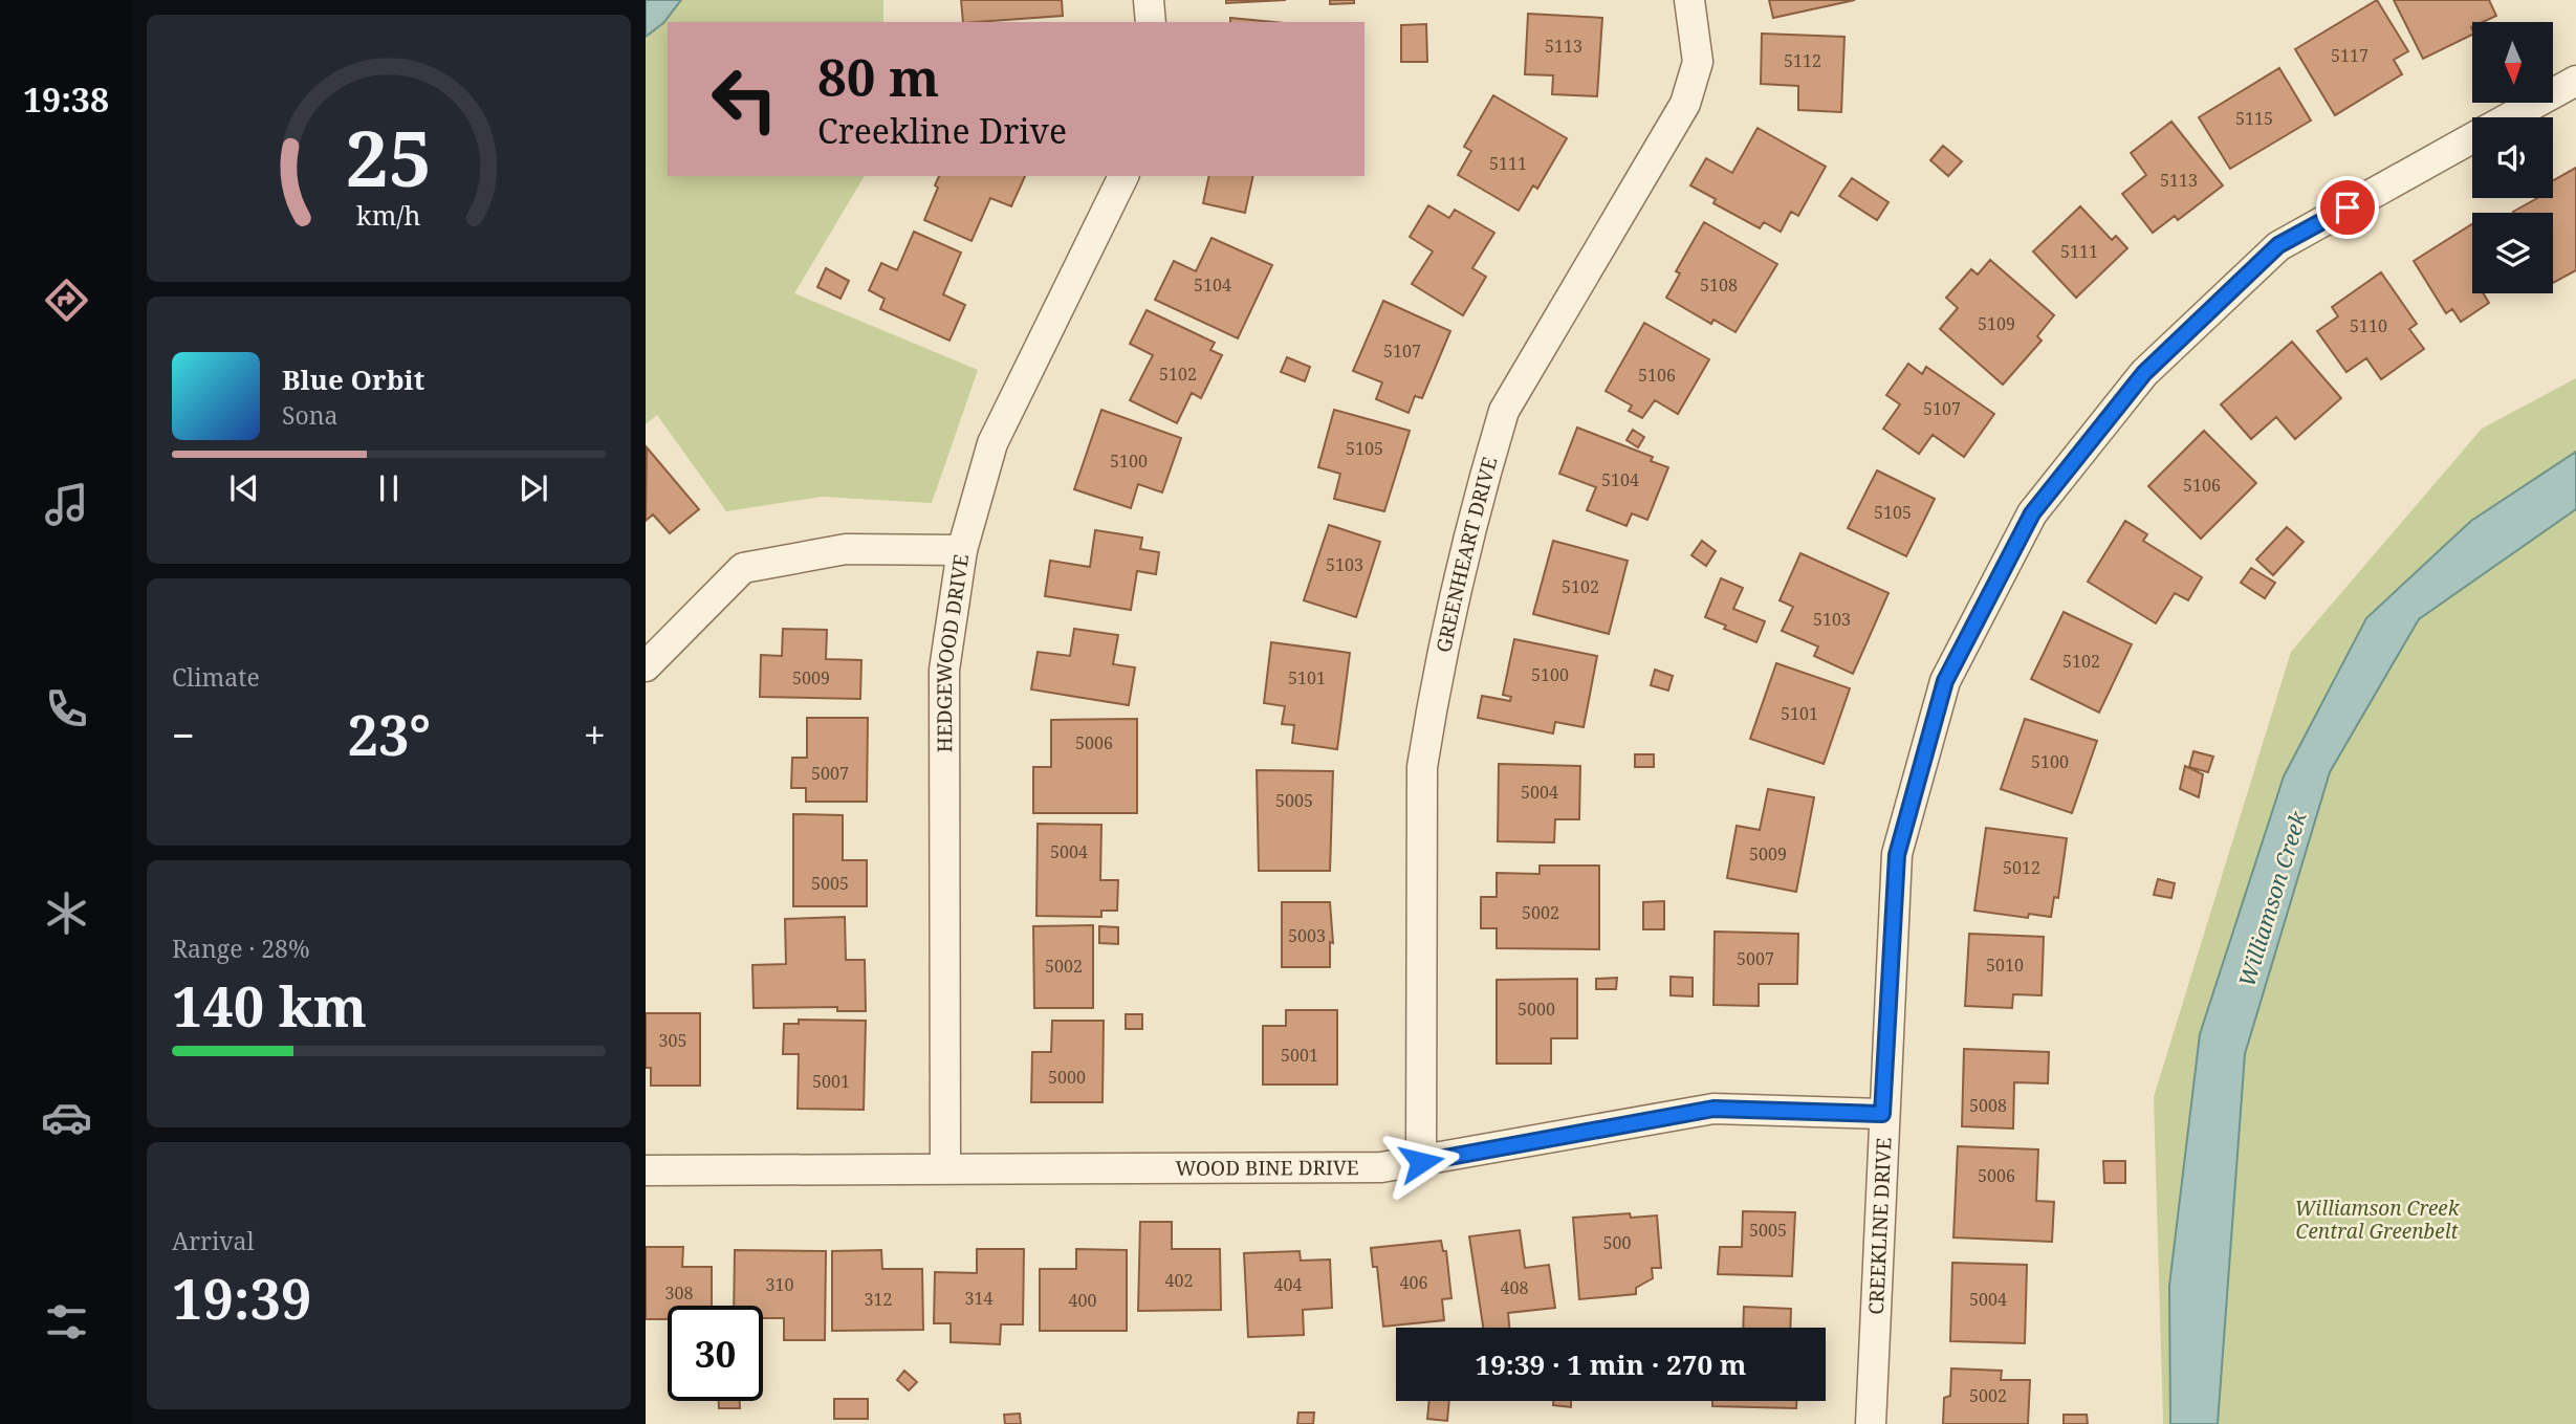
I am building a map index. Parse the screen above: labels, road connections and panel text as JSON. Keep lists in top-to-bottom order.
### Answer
{
  "streets": {
    "street": [
      "GREENHEART DRIVE",
      "HEDGEWOOD DRIVE",
      "WOOD BINE DRIVE",
      "CREEKLINE DRIVE"
    ]
  },
  "crossings": [
    ["GREENHEART DRIVE", "WOOD BINE DRIVE"],
    ["HEDGEWOOD DRIVE", "WOOD BINE DRIVE"],
    ["WOOD BINE DRIVE", "CREEKLINE DRIVE"]
  ],
  "water": ["Williamson Creek"],
  "parks": ["Williamson Creek Central Greenbelt"],
  "house_numbers": [
    "5113",
    "5117",
    "5112",
    "5115",
    "5111",
    "5113",
    "5111",
    "5104",
    "5108",
    "5109",
    "5110",
    "5107",
    "5102",
    "5106",
    "5107",
    "5105",
    "5100",
    "5104",
    "5106",
    "5105",
    "5103",
    "5102",
    "5103",
    "5102",
    "5100",
    "5009",
    "5101",
    "5101",
    "5006",
    "5100",
    "5007",
    "5004",
    "5005",
    "5004",
    "5009",
    "5012",
    "5005",
    "5002",
    "5003",
    "5007",
    "5010",
    "5002",
    "5000",
    "305",
    "5001",
    "5000",
    "5001",
    "5008",
    "5006",
    "5005",
    "500",
    "402",
    "406",
    "310",
    "404",
    "408",
    "308",
    "314",
    "312",
    "5004",
    "400",
    "5002"
  ],
  "north": "bottom",
  "page": {
    "tabs": "19:38",
    "turn": ["80 m", "Creekline Drive"],
    "song": ["Blue Orbit", "Sona"],
    "tile": [
      "Climate",
      ["Range · 28%", "140 km"],
      ["Arrival", "19:39"]
    ],
    "heat": ["−", "23°", "+"],
    "limit": "30",
    "trip": "19:39 · 1 min · 270 m",
    "gauge": ["25", "km/h"]
  }
}
